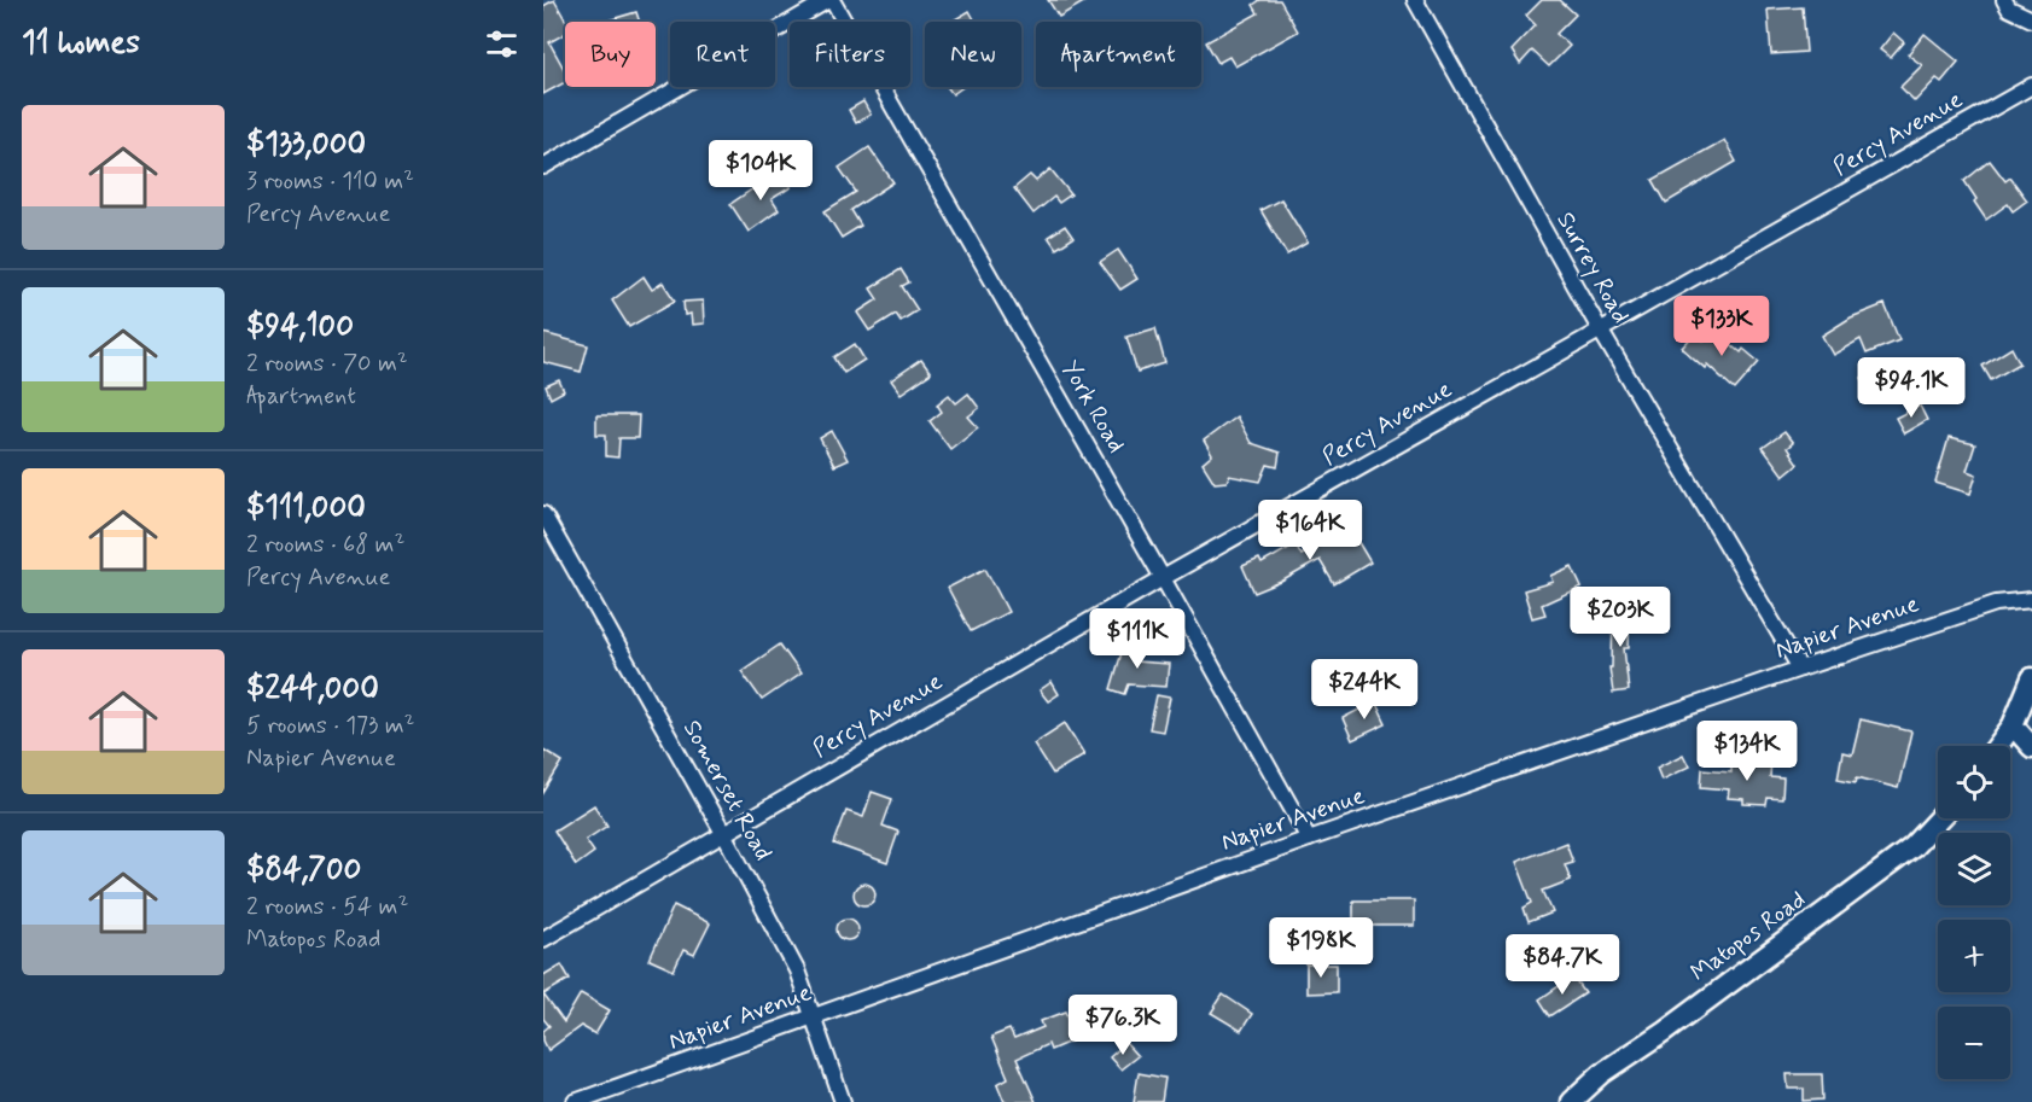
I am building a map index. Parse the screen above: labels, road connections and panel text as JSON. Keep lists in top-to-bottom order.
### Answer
{
  "streets": {
    "main road": ["Matopos Road"],
    "street": [
      "Percy Avenue",
      "Surrey Road",
      "York Road",
      "Napier Avenue",
      "Somerset Road"
    ]
  },
  "crossings": [
    ["Percy Avenue", "Surrey Road"],
    ["Percy Avenue", "York Road"],
    ["Percy Avenue", "Somerset Road"],
    ["Surrey Road", "Napier Avenue"],
    ["York Road", "Napier Avenue"],
    ["Napier Avenue", "Somerset Road"]
  ],
  "page": {
    "heading": "11 homes",
    "chip": [
      "Buy",
      "Rent",
      "Filters",
      "New",
      "Apartment"
    ],
    "list": [
      {
        "name": "$133,000",
        "note": "3 rooms · 110 m² · Percy Avenue"
      },
      {
        "name": "$94,100",
        "note": "2 rooms · 70 m² · Apartment"
      },
      {
        "name": "$111,000",
        "note": "2 rooms · 68 m² · Percy Avenue"
      },
      {
        "name": "$244,000",
        "note": "5 rooms · 173 m² · Napier Avenue"
      },
      {
        "name": "$84,700",
        "note": "2 rooms · 54 m² · Matopos Road"
      }
    ],
    "price": [
      "$104K",
      "$133K",
      "$94.1K",
      "$164K",
      "$203K",
      "$111K",
      "$244K",
      "$134K",
      "$198K",
      "$84.7K",
      "$76.3K"
    ],
    "map_buttons": ["+", "−"]
  }
}
